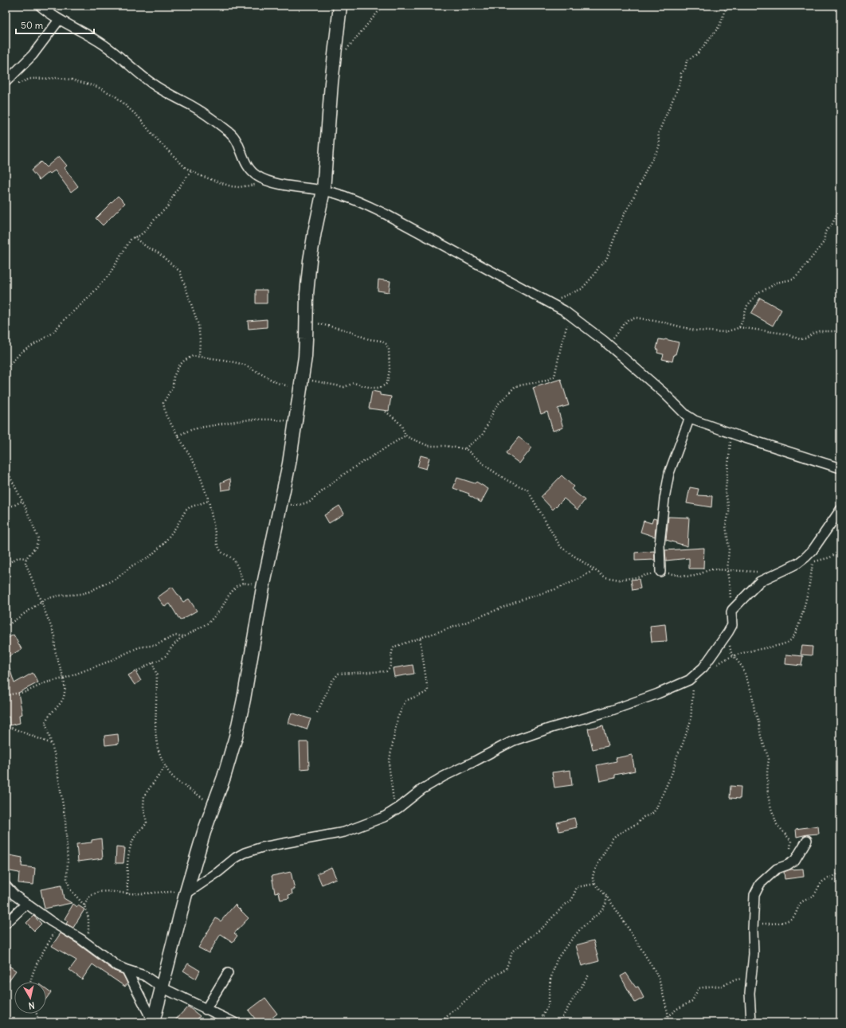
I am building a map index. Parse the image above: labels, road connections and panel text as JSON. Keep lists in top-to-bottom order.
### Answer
{
  "scale_bar": "50 m",
  "north": "bottom"
}
